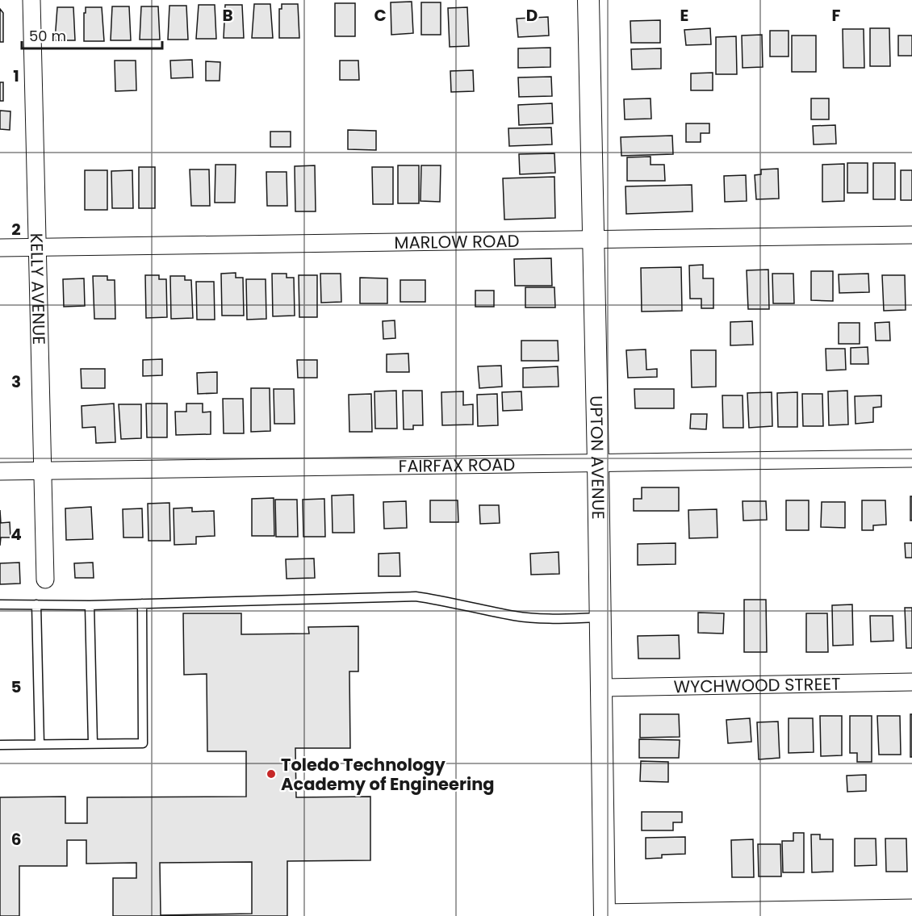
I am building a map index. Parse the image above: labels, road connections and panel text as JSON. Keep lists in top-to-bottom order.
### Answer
{
  "streets": {
    "street": [
      "MARLOW ROAD",
      "KELLY AVENUE",
      "UPTON AVENUE",
      "FAIRFAX ROAD",
      "WYCHWOOD STREET"
    ]
  },
  "crossings": [
    ["MARLOW ROAD", "KELLY AVENUE"],
    ["MARLOW ROAD", "UPTON AVENUE"],
    ["KELLY AVENUE", "FAIRFAX ROAD"],
    ["UPTON AVENUE", "FAIRFAX ROAD"],
    ["UPTON AVENUE", "WYCHWOOD STREET"]
  ],
  "places": ["Toledo Technology Academy of Engineering"],
  "scale_bar": "50 m",
  "grid": {
    "columns": [
      "B",
      "C",
      "D",
      "E",
      "F"
    ],
    "rows": [
      "1",
      "2",
      "3",
      "4",
      "5",
      "6"
    ]
  }
}
